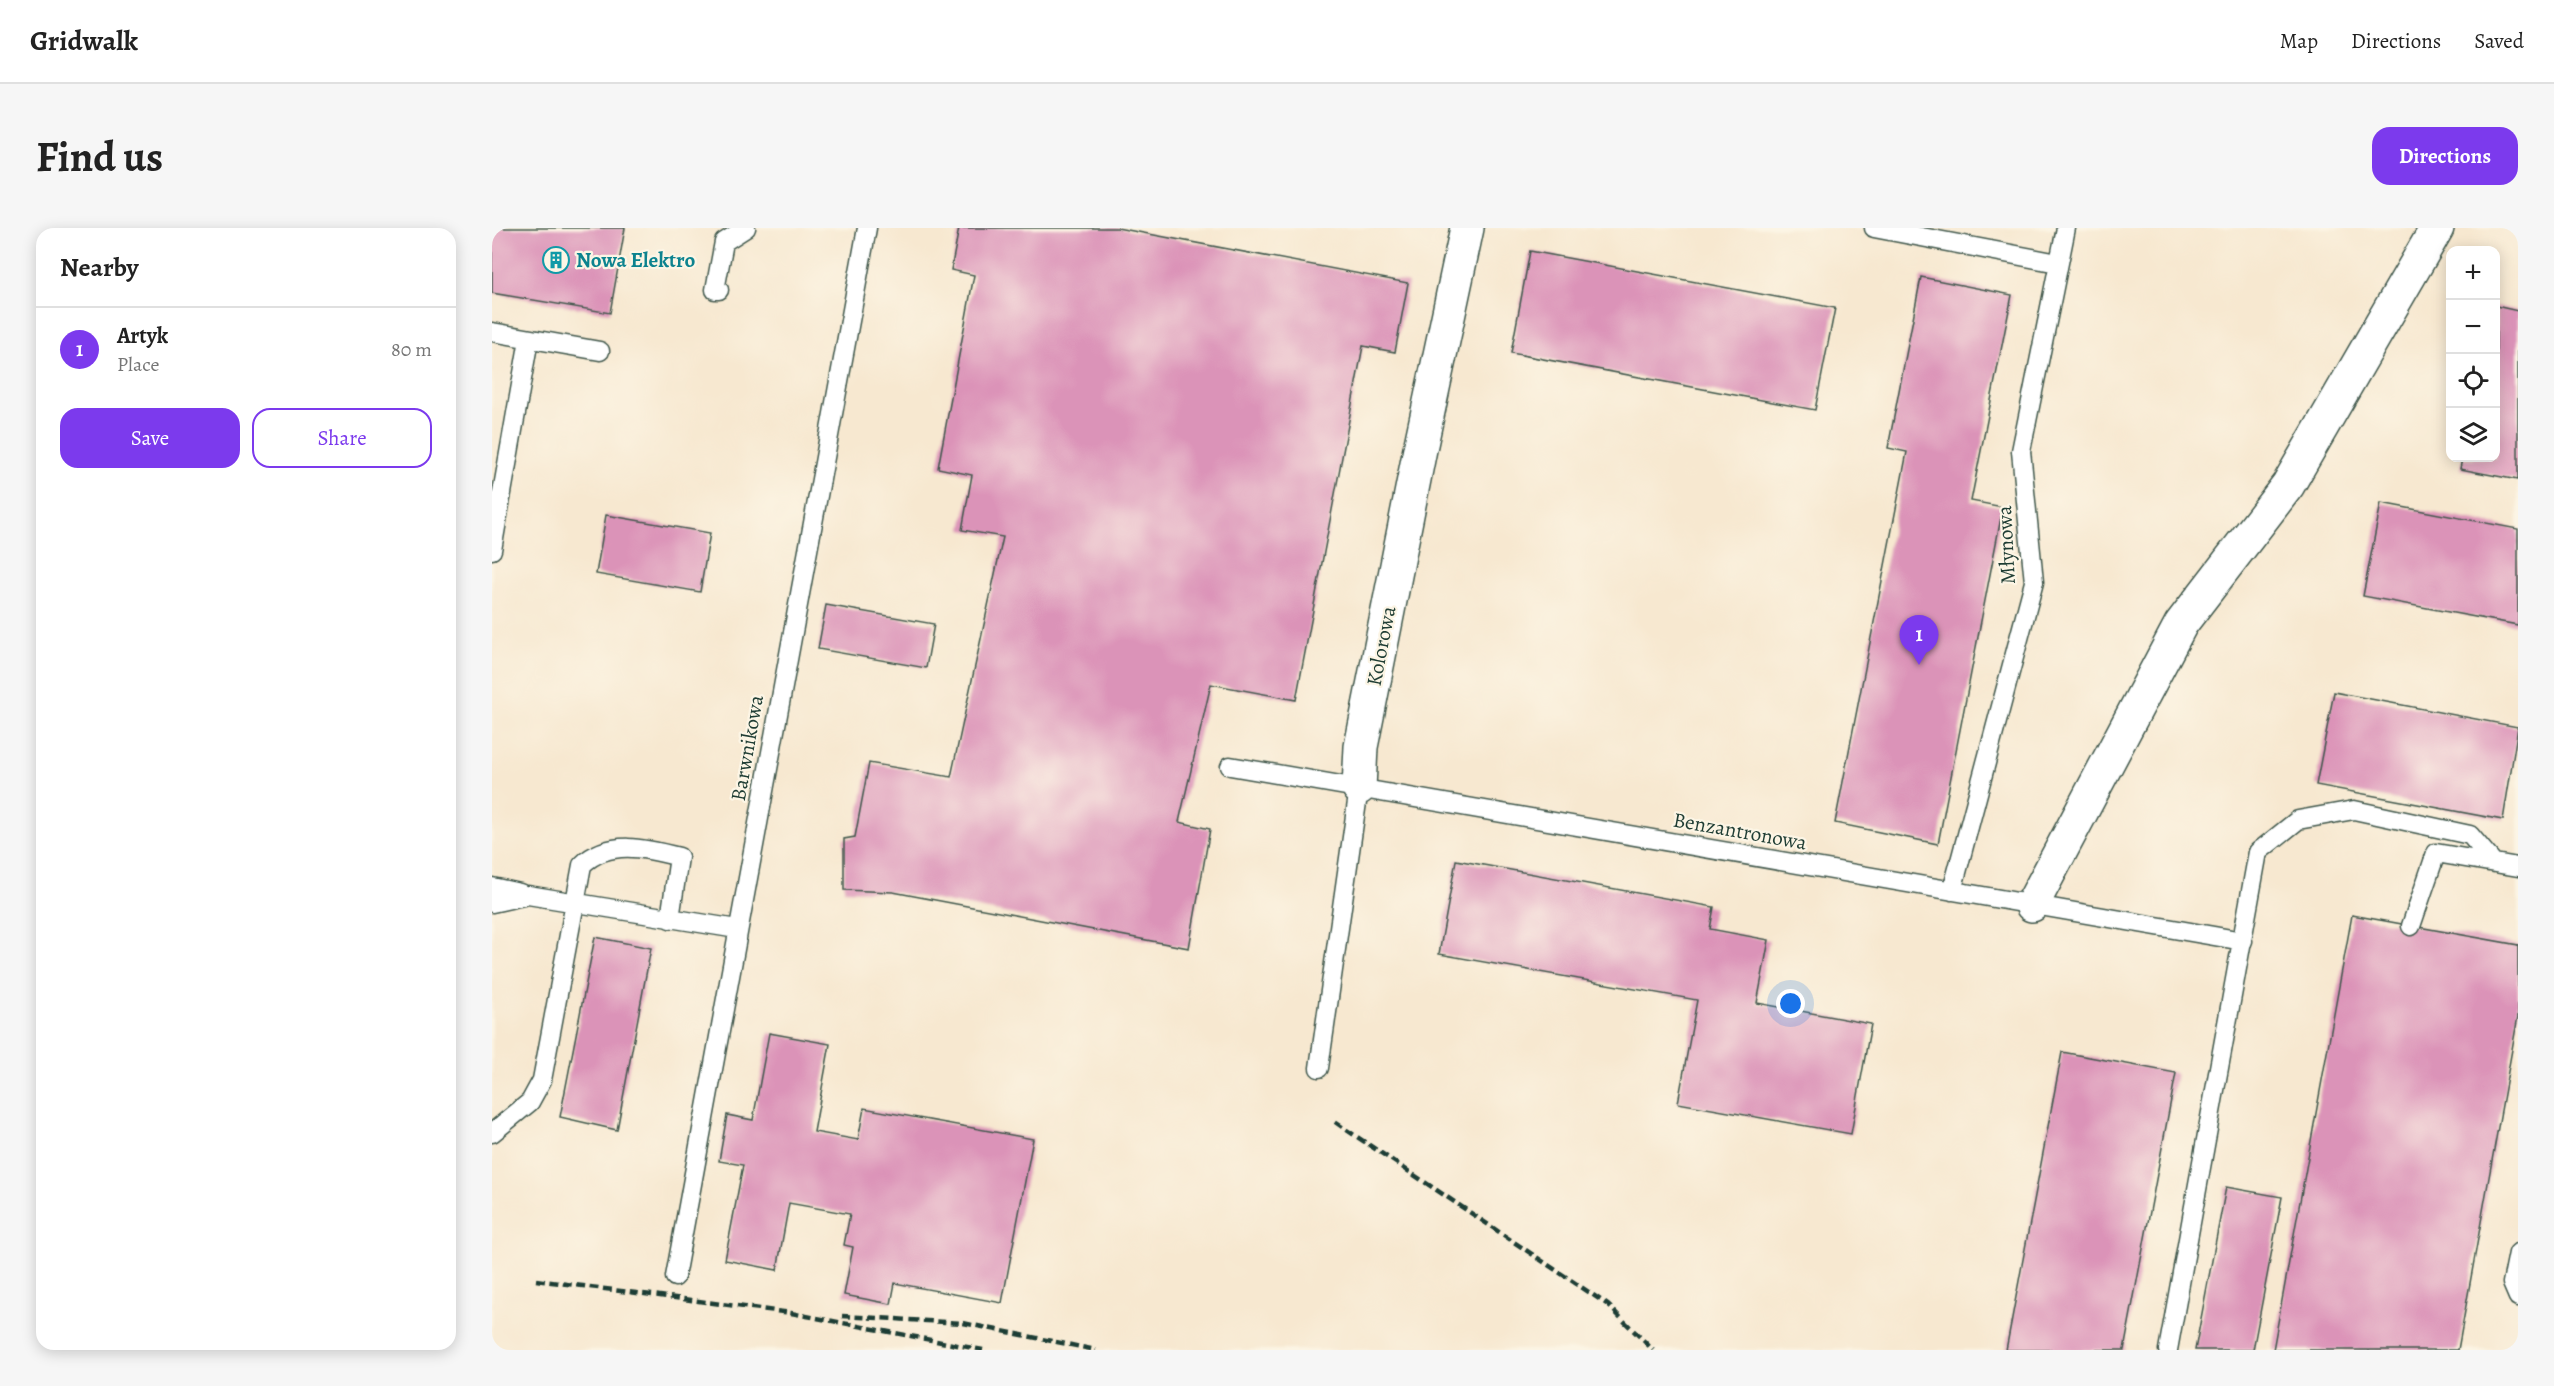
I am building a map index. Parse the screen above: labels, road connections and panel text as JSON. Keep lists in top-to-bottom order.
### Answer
{
  "streets": {
    "street": ["Kolorowa"],
    "lane": ["Młynowa", "Barwnikowa", "Benzantronowa"]
  },
  "crossings": [
    ["Młynowa", "Benzantronowa"],
    ["Kolorowa", "Benzantronowa"]
  ],
  "places": {
    "building": ["Nowa Elektro"]
  },
  "page": {
    "header": "Gridwalk",
    "nav": ["Map", "Directions", "Saved"],
    "buttons": [
      "Directions",
      ["Save", "Share"]
    ],
    "title": "Find us",
    "heading": "Nearby",
    "map_buttons": ["+", "−"],
    "list": [
      {
        "mark": "1",
        "name": "Artyk",
        "note": "Place",
        "value": "80 m"
      }
    ],
    "pins": "1"
  }
}
